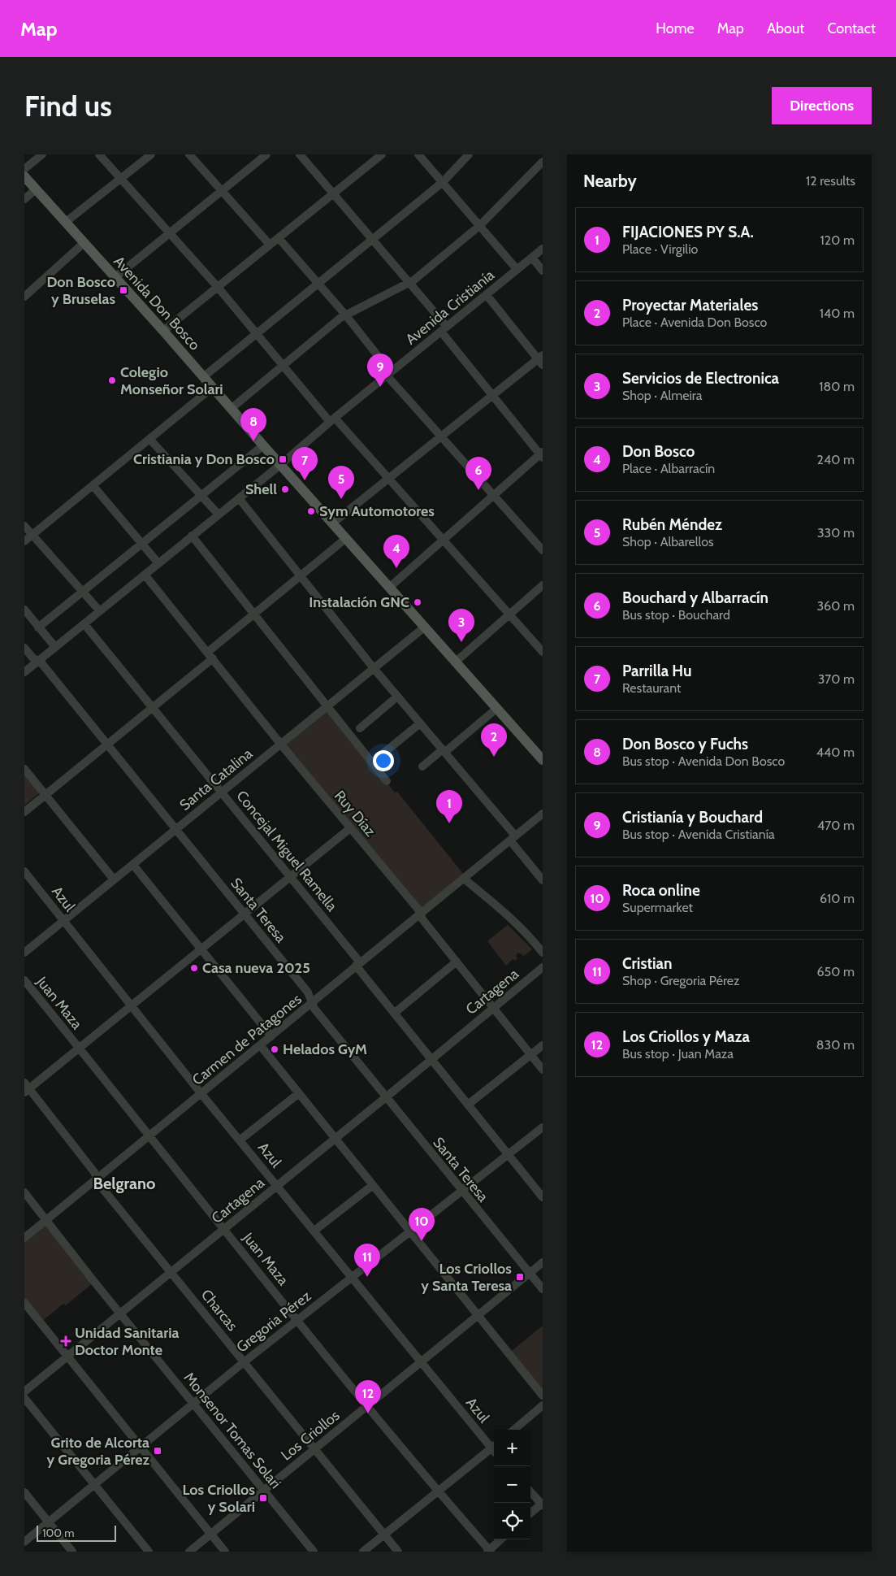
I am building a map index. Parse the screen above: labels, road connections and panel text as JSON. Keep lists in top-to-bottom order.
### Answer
{
  "streets": {
    "main road": ["Avenida Don Bosco"],
    "street": [
      "Avenida Cristianía",
      "Santa Catalina",
      "Ruy Díaz",
      "Concejal Miguel Ramella",
      "Azul",
      "Santa Teresa",
      "Cartagena",
      "Juan Maza",
      "Carmen de Patagones",
      "Charcas",
      "Gregoria Pérez",
      "Monsenor Tomas Solari",
      "Los Criollos"
    ]
  },
  "crossings": [
    ["Avenida Don Bosco", "Avenida Cristianía"],
    ["Avenida Don Bosco", "Santa Catalina"],
    ["Avenida Cristianía", "Ruy Díaz"],
    ["Avenida Cristianía", "Concejal Miguel Ramella"],
    ["Avenida Cristianía", "Santa Teresa"],
    ["Santa Catalina", "Ruy Díaz"],
    ["Santa Catalina", "Concejal Miguel Ramella"],
    ["Santa Catalina", "Azul"],
    ["Santa Catalina", "Santa Teresa"],
    ["Ruy Díaz", "Cartagena"],
    ["Ruy Díaz", "Carmen de Patagones"],
    ["Concejal Miguel Ramella", "Cartagena"],
    ["Concejal Miguel Ramella", "Carmen de Patagones"],
    ["Concejal Miguel Ramella", "Gregoria Pérez"],
    ["Azul", "Cartagena"],
    ["Azul", "Carmen de Patagones"],
    ["Azul", "Gregoria Pérez"],
    ["Azul", "Los Criollos"],
    ["Santa Teresa", "Cartagena"],
    ["Santa Teresa", "Carmen de Patagones"],
    ["Santa Teresa", "Gregoria Pérez"],
    ["Santa Teresa", "Los Criollos"],
    ["Cartagena", "Juan Maza"],
    ["Cartagena", "Charcas"],
    ["Cartagena", "Monsenor Tomas Solari"],
    ["Juan Maza", "Carmen de Patagones"],
    ["Juan Maza", "Gregoria Pérez"],
    ["Juan Maza", "Los Criollos"],
    ["Carmen de Patagones", "Charcas"],
    ["Carmen de Patagones", "Monsenor Tomas Solari"],
    ["Charcas", "Gregoria Pérez"],
    ["Charcas", "Los Criollos"],
    ["Gregoria Pérez", "Monsenor Tomas Solari"],
    ["Monsenor Tomas Solari", "Los Criollos"]
  ],
  "districts": ["Belgrano"],
  "places": {
    "transit": [
      "Don Bosco y Bruselas",
      "Cristiania y Don Bosco",
      "Los Criollos y Santa Teresa",
      "Grito de Alcorta y Gregoria Pérez",
      "Los Criollos y Solari"
    ],
    "other": [
      "Colegio Monseñor Solari",
      "Shell",
      "Sym Automotores",
      "Instalación GNC",
      "Casa nueva 2025",
      "Helados GyM"
    ],
    "health": ["Unidad Sanitaria Doctor Monte"]
  },
  "scale_bar": "100 m",
  "page": {
    "header": "Map",
    "nav": [
      "Home",
      "Map",
      "About",
      "Contact"
    ],
    "buttons": "Directions",
    "title": "Find us",
    "heading": ["Nearby", "12 results"],
    "list": [
      {
        "mark": "1",
        "name": "FIJACIONES PY S.A.",
        "note": "Place · Virgilio",
        "value": "120 m"
      },
      {
        "mark": "2",
        "name": "Proyectar Materiales",
        "note": "Place · Avenida Don Bosco",
        "value": "140 m"
      },
      {
        "mark": "3",
        "name": "Servicios de Electronica",
        "note": "Shop · Almeira",
        "value": "180 m"
      },
      {
        "mark": "4",
        "name": "Don Bosco",
        "note": "Place · Albarracín",
        "value": "240 m"
      },
      {
        "mark": "5",
        "name": "Rubén Méndez",
        "note": "Shop · Albarellos",
        "value": "330 m"
      },
      {
        "mark": "6",
        "name": "Bouchard y Albarracín",
        "note": "Bus stop · Bouchard",
        "value": "360 m"
      },
      {
        "mark": "7",
        "name": "Parrilla Hu",
        "note": "Restaurant",
        "value": "370 m"
      },
      {
        "mark": "8",
        "name": "Don Bosco y Fuchs",
        "note": "Bus stop · Avenida Don Bosco",
        "value": "440 m"
      },
      {
        "mark": "9",
        "name": "Cristianía y Bouchard",
        "note": "Bus stop · Avenida Cristianía",
        "value": "470 m"
      },
      {
        "mark": "10",
        "name": "Roca online",
        "note": "Supermarket",
        "value": "610 m"
      },
      {
        "mark": "11",
        "name": "Cristian",
        "note": "Shop · Gregoria Pérez",
        "value": "650 m"
      },
      {
        "mark": "12",
        "name": "Los Criollos y Maza",
        "note": "Bus stop · Juan Maza",
        "value": "830 m"
      }
    ],
    "pins": [
      "9",
      "8",
      "7",
      "6",
      "5",
      "4",
      "3",
      "2",
      "1",
      "10",
      "11",
      "12"
    ],
    "map_buttons": ["+", "−"],
    "scale": "100 m"
  }
}
